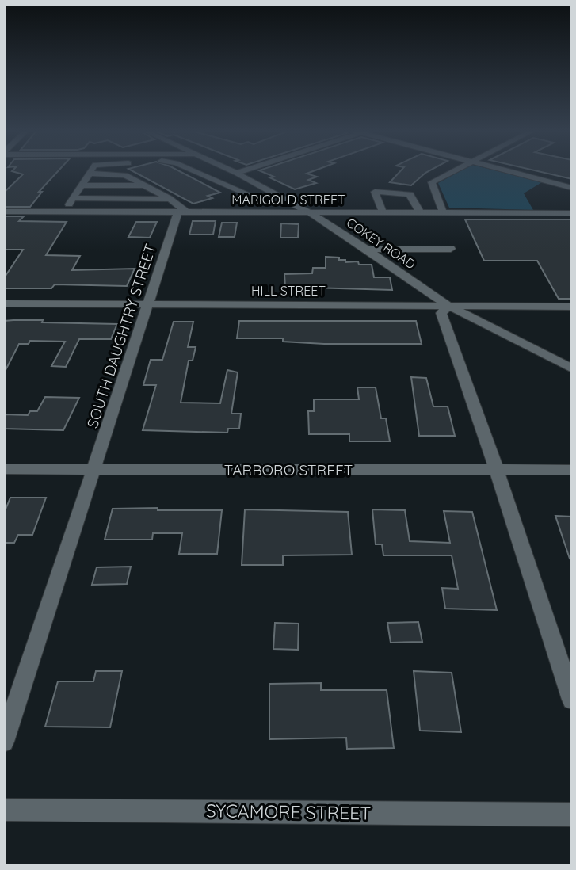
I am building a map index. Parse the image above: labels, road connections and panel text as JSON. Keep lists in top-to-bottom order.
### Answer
{
  "streets": {
    "street": [
      "MARIGOLD STREET",
      "COKEY ROAD",
      "HILL STREET",
      "SOUTH DAUGHTRY STREET",
      "TARBORO STREET",
      "SYCAMORE STREET"
    ]
  },
  "crossings": [
    ["MARIGOLD STREET", "COKEY ROAD"],
    ["MARIGOLD STREET", "SOUTH DAUGHTRY STREET"],
    ["COKEY ROAD", "HILL STREET"],
    ["HILL STREET", "SOUTH DAUGHTRY STREET"],
    ["SOUTH DAUGHTRY STREET", "TARBORO STREET"]
  ]
}
